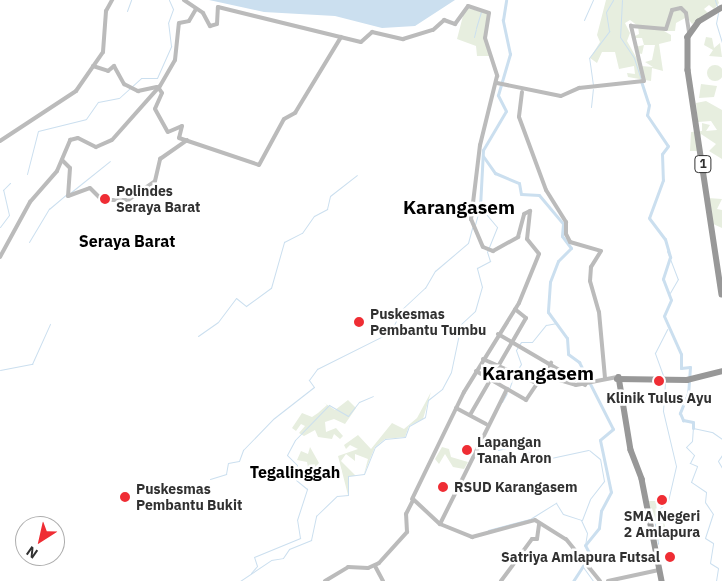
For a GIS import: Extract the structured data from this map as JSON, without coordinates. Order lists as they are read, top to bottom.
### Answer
{
  "streets": {
    "highway": ["1"]
  },
  "districts": [
    "Karangasem",
    "Seraya Barat",
    "Karangasem",
    "Tegalinggah"
  ],
  "places": [
    "Polindes Seraya Barat",
    "Puskesmas Pembantu Tumbu",
    "Klinik Tulus Ayu",
    "Lapangan Tanah Aron",
    "RSUD Karangasem",
    "Puskesmas Pembantu Bukit",
    "SMA Negeri 2 Amlapura",
    "Satriya Amlapura Futsal"
  ],
  "north": "bottom left"
}
